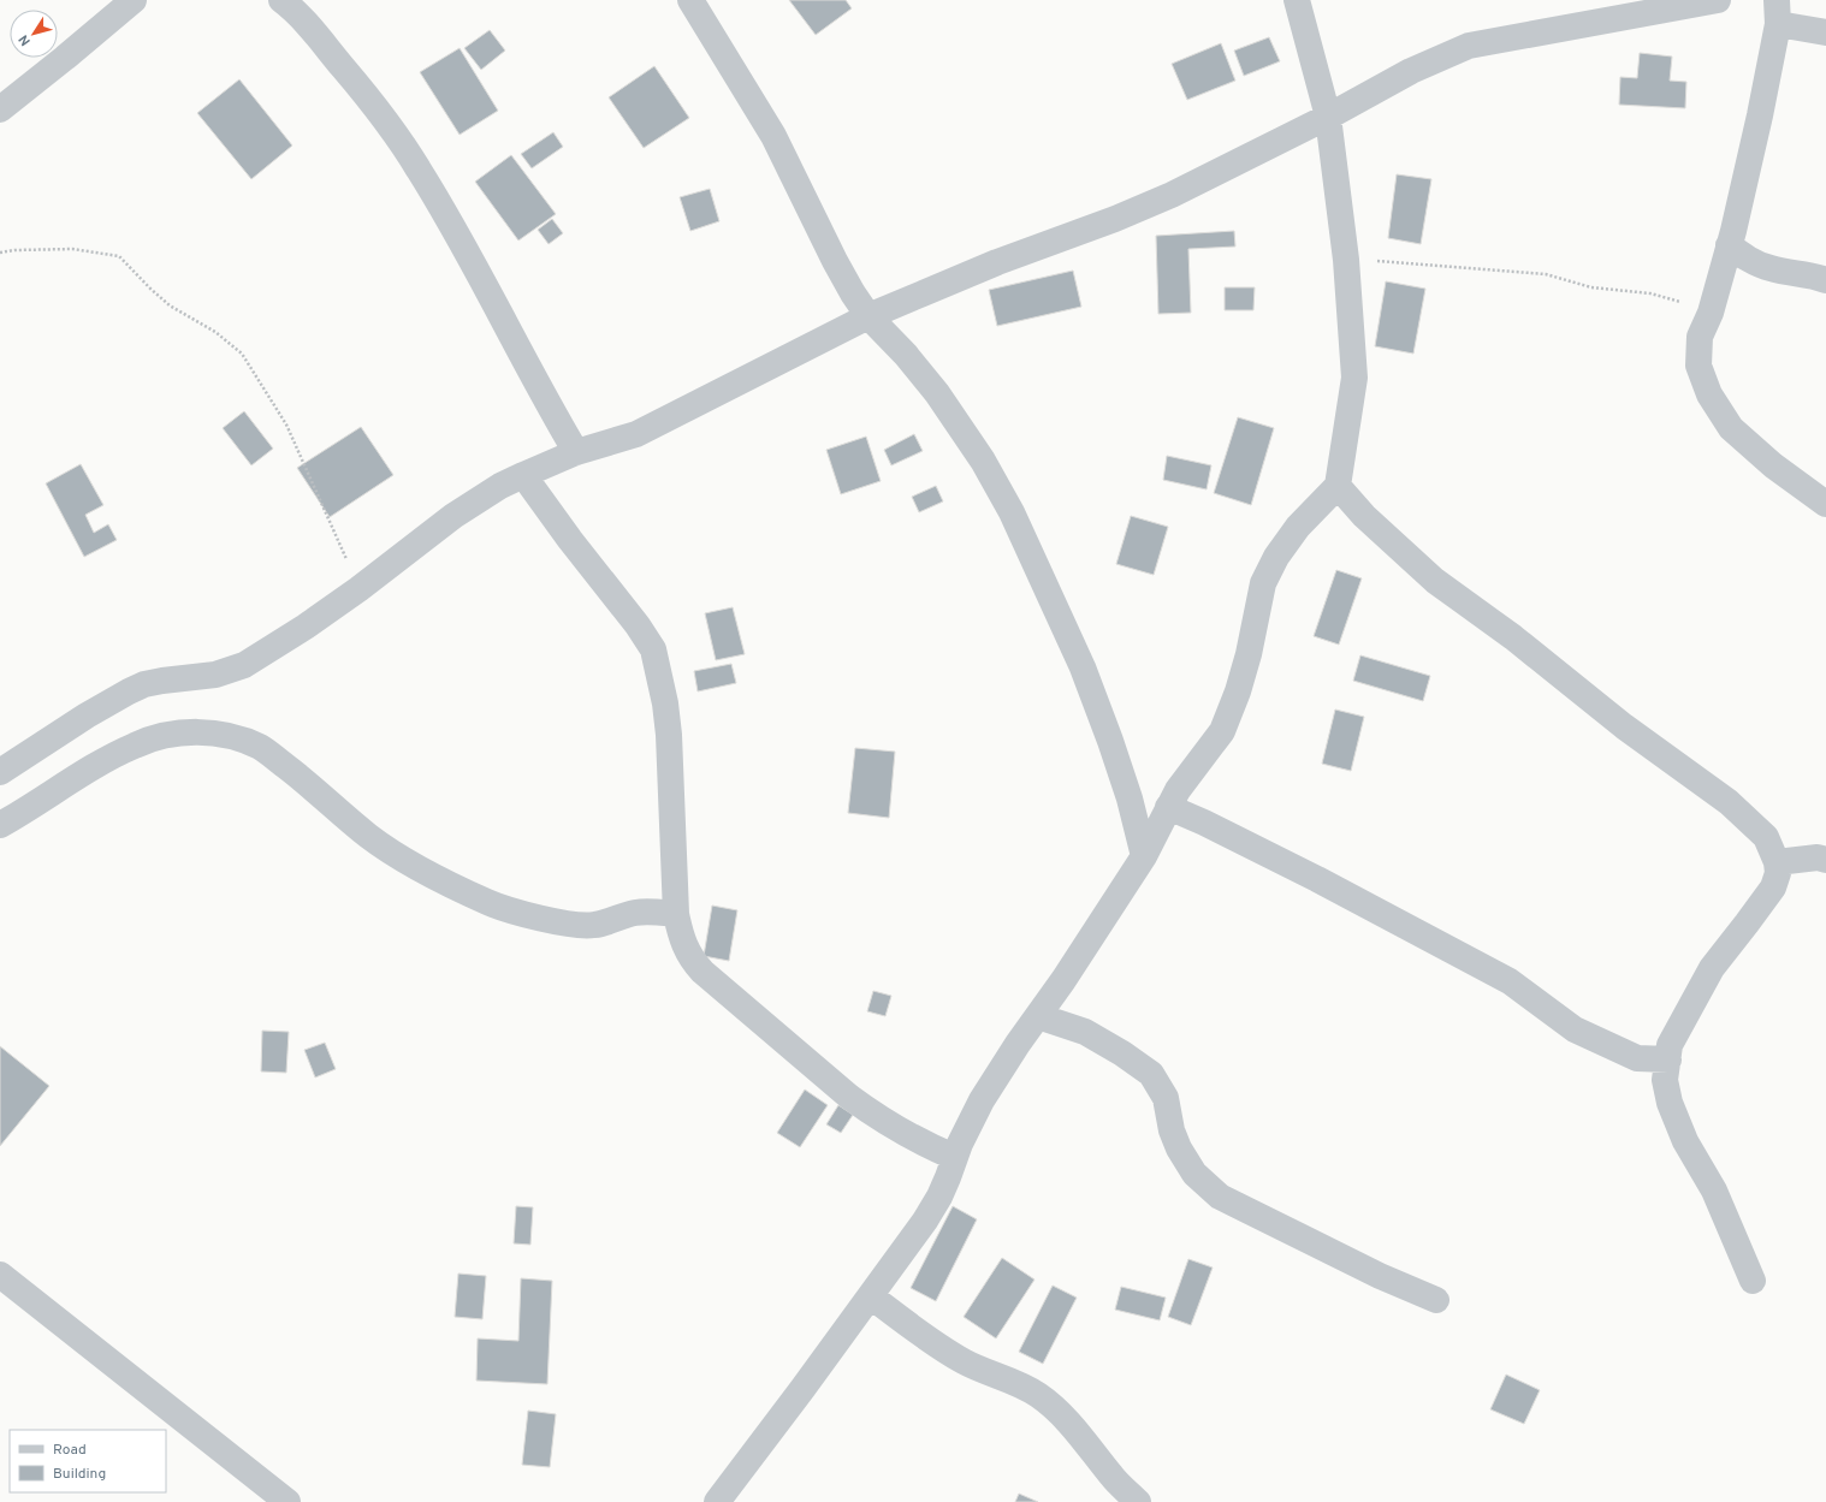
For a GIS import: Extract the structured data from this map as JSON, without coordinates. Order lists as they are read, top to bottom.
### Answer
{
  "legend": ["Road", "Building"],
  "north": "bottom left"
}
